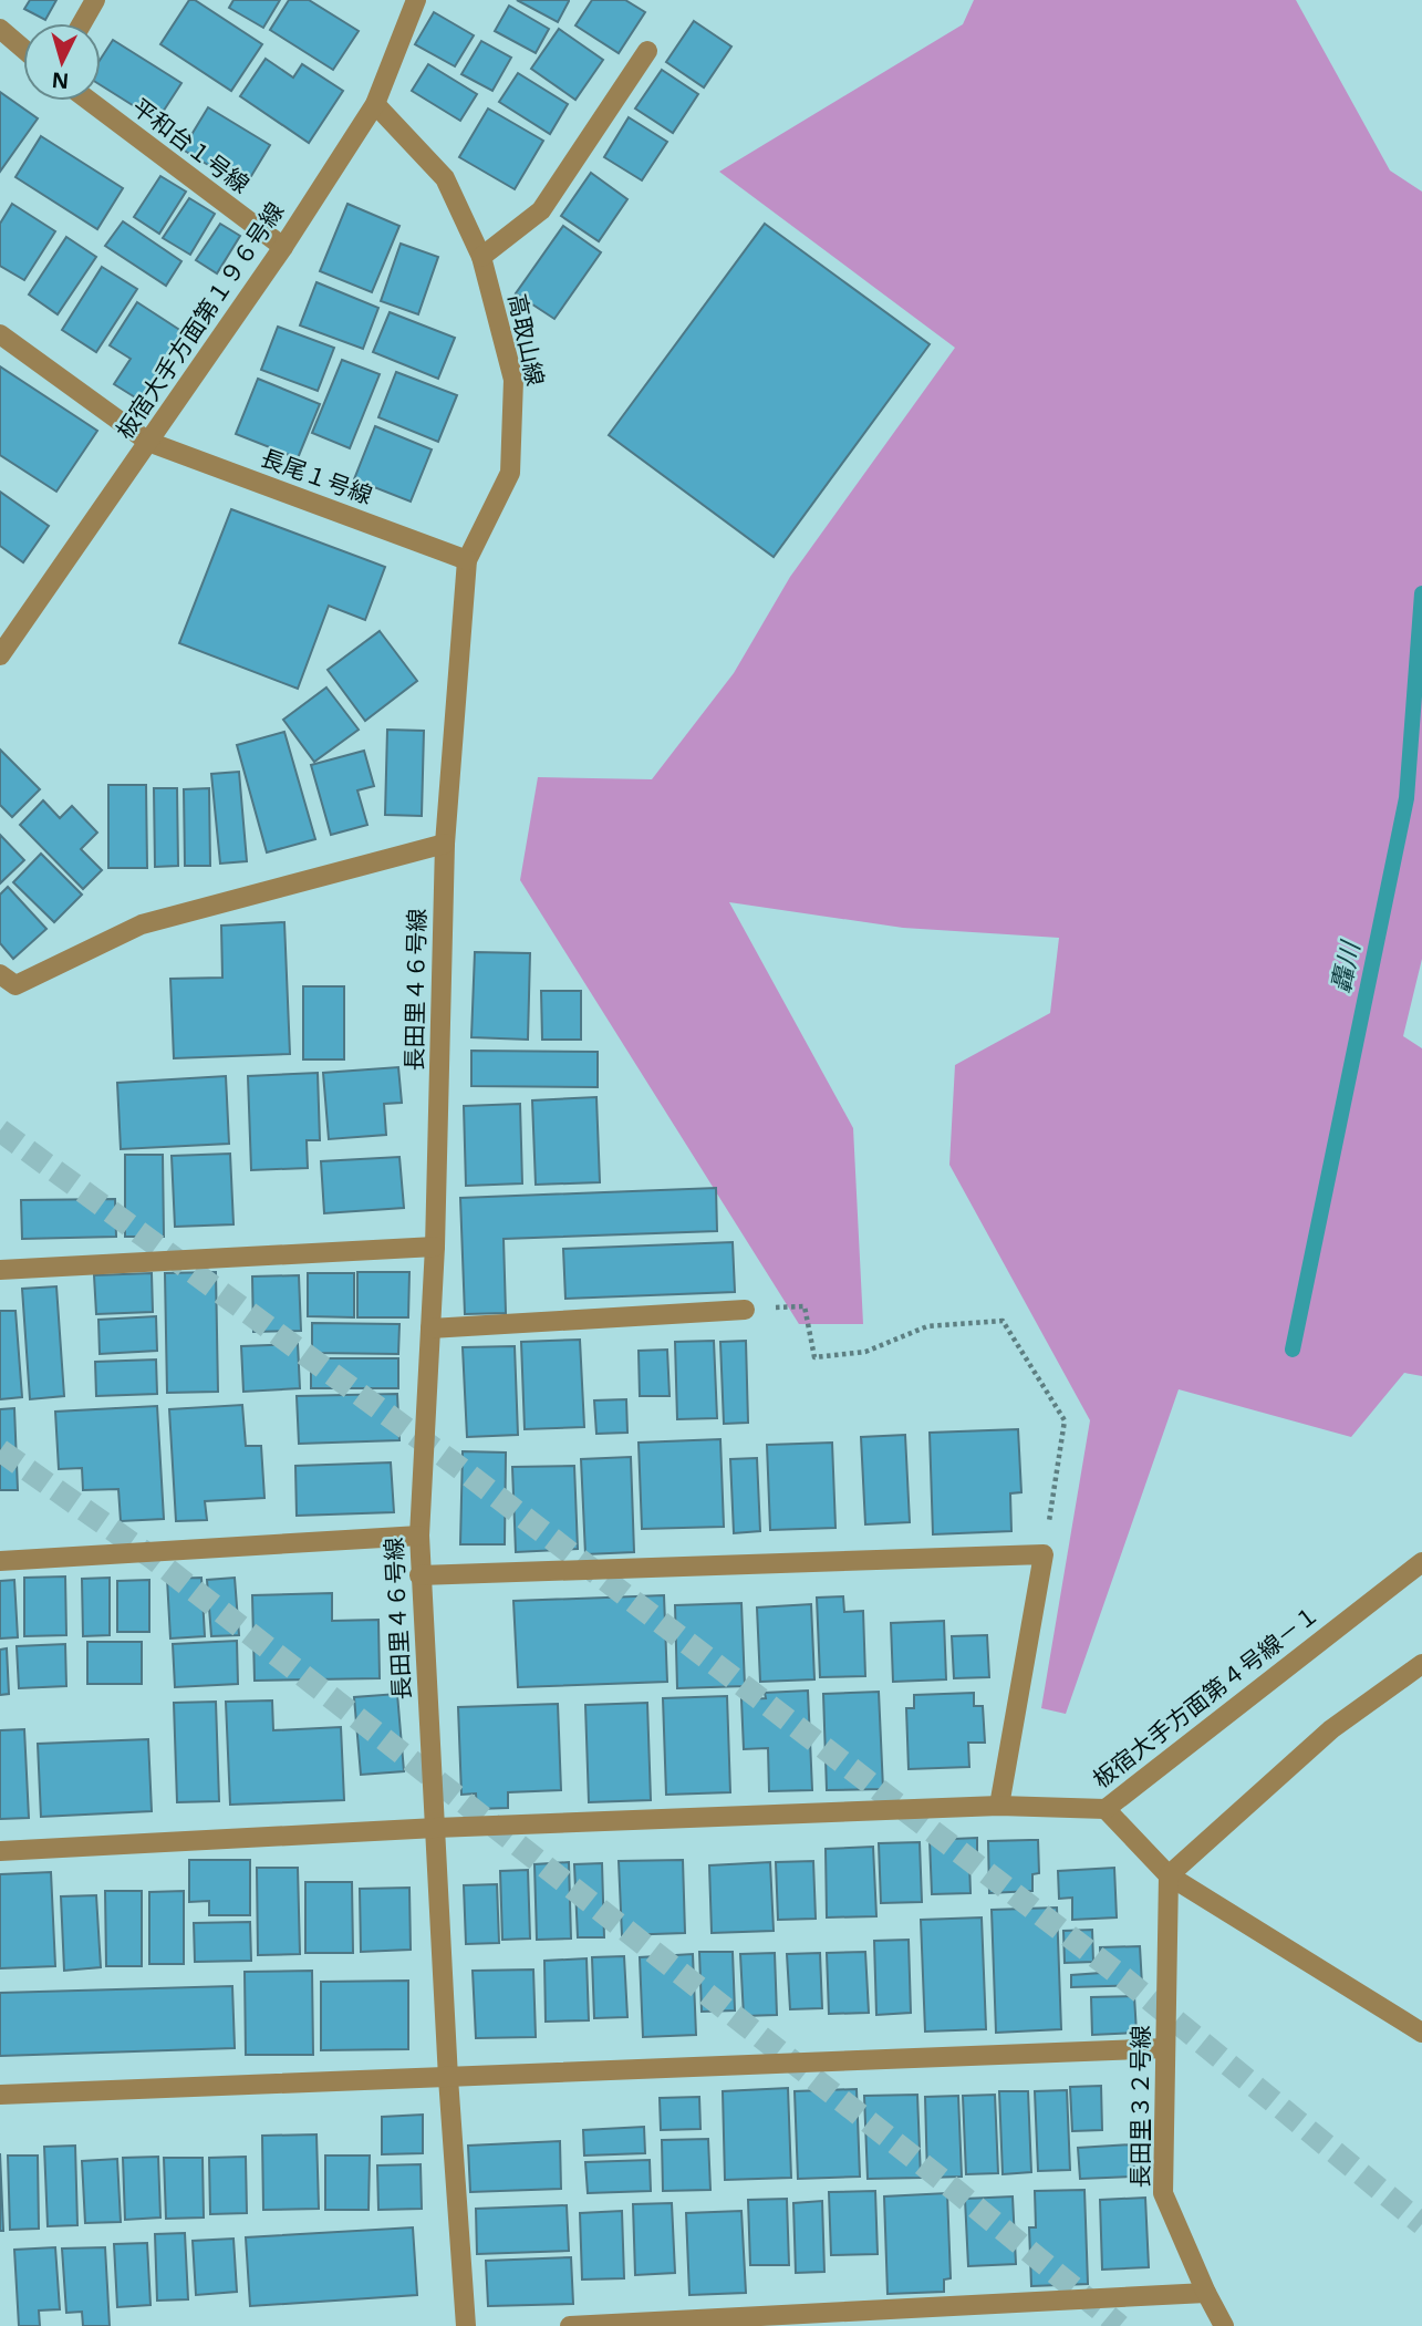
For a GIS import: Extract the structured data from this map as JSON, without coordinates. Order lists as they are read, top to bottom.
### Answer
{
  "streets": {
    "street": [
      "平和台１号線",
      "板宿大手方面第１９６号線",
      "高取山線",
      "長尾１号線",
      "長田里４６号線",
      "板宿大手方面第４号線－１",
      "長田里３２号線"
    ]
  },
  "crossings": [
    ["平和台１号線", "板宿大手方面第１９６号線"],
    ["板宿大手方面第１９６号線", "高取山線"],
    ["板宿大手方面第１９６号線", "長尾１号線"],
    ["高取山線", "長尾１号線"],
    ["高取山線", "長田里４６号線"]
  ],
  "water": ["轟川"],
  "north": "bottom"
}
